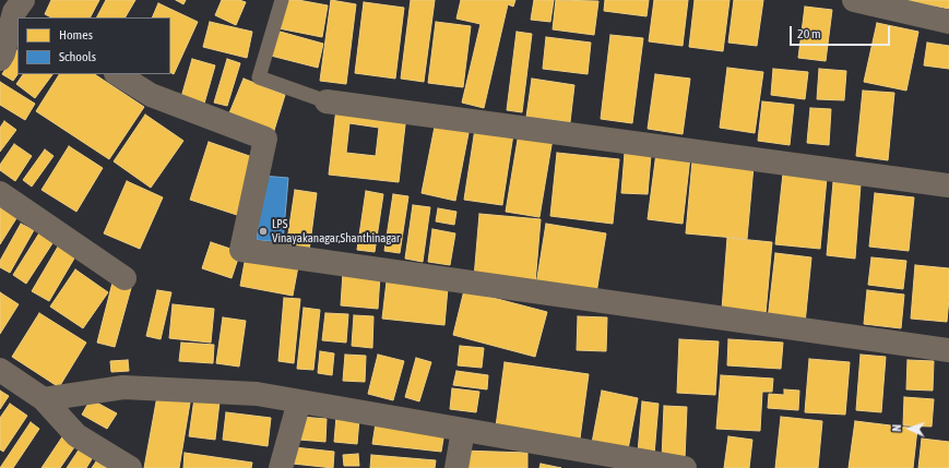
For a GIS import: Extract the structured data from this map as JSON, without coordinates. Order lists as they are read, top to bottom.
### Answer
{
  "places": ["LPS Vinayakanagar,Shanthinagar"],
  "legend": ["Homes", "Schools"],
  "scale_bar": "20 m",
  "north": "left"
}
